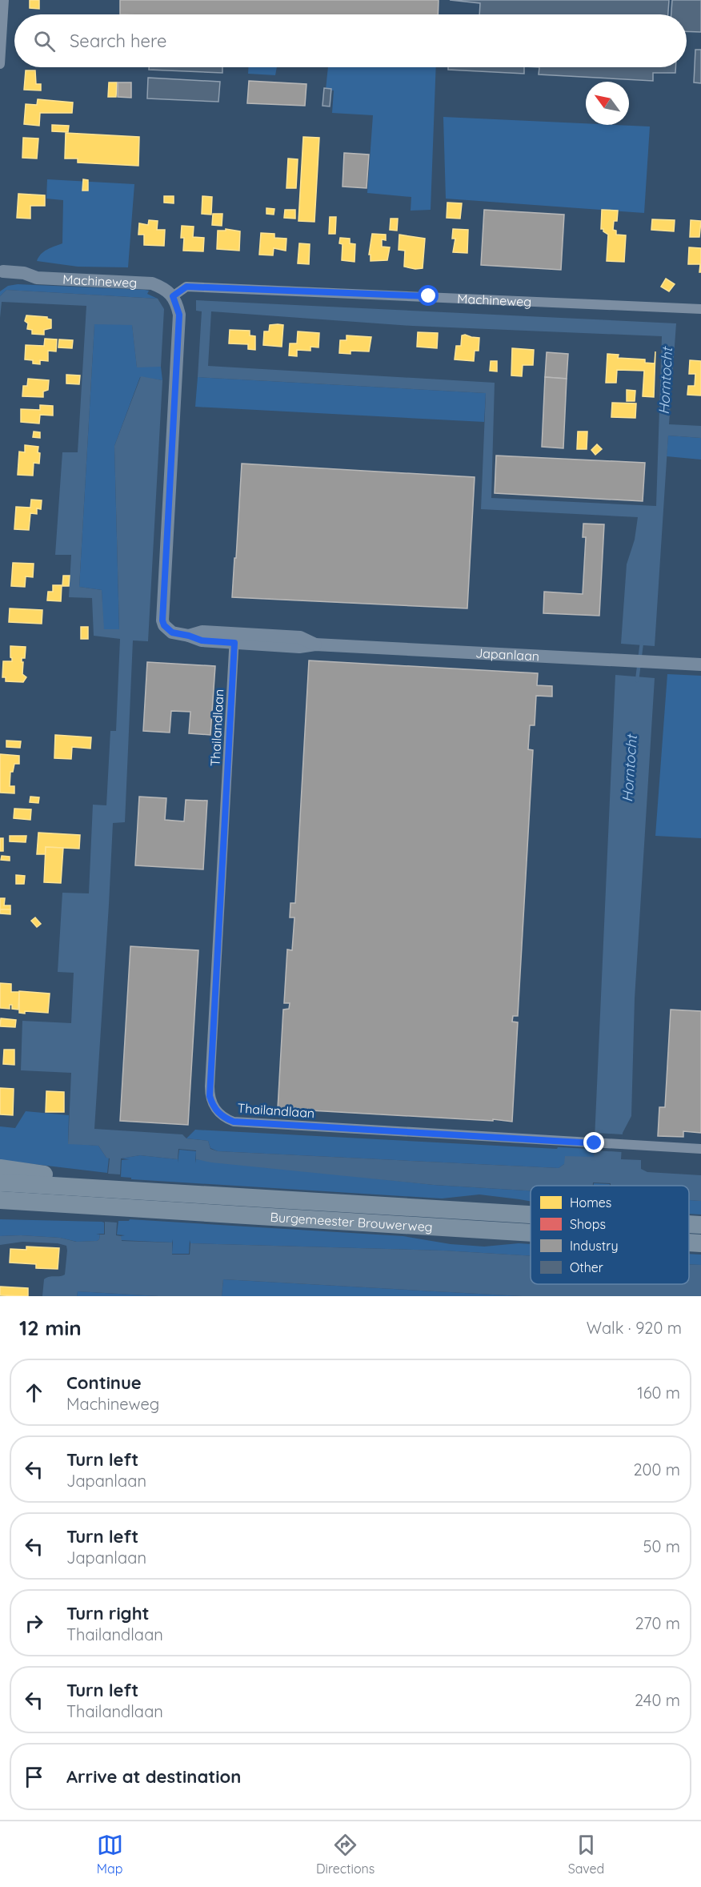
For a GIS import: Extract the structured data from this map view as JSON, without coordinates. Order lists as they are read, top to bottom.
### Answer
{
  "streets": {
    "highway": ["Burgemeester Brouwerweg"],
    "street": ["Machineweg", "Japanlaan", "Thailandlaan"]
  },
  "crossings": [
    ["Machineweg", "Japanlaan"],
    ["Japanlaan", "Thailandlaan"]
  ],
  "water": ["Horntocht"],
  "legend": [
    "Homes",
    "Shops",
    "Industry",
    "Other"
  ],
  "north": "top left",
  "page": {
    "search": "Search here",
    "heading": ["12 min", "Walk · 920 m"],
    "list": [
      ["Continue", "Machineweg", "160 m"],
      ["Turn left", "Japanlaan", "200 m"],
      ["Turn left", "Japanlaan", "50 m"],
      ["Turn right", "Thailandlaan", "270 m"],
      ["Turn left", "Thailandlaan", "240 m"],
      "Arrive at destination"
    ],
    "nav": ["Map", "Directions", "Saved"]
  }
}
